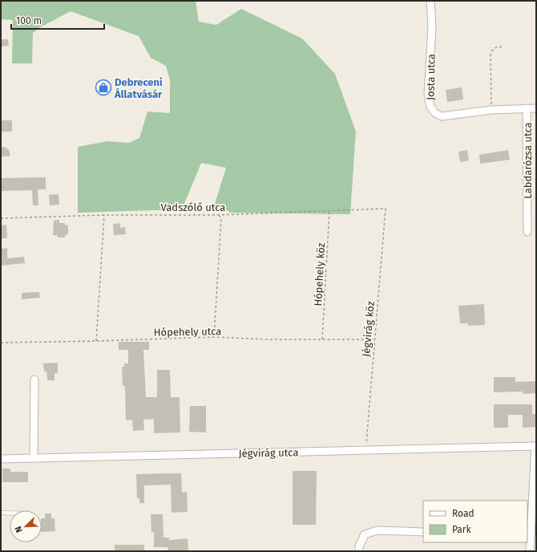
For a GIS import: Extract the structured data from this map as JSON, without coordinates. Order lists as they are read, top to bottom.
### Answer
{
  "streets": {
    "street": ["Josta utca", "Labdarózsa utca", "Jégvirág utca"],
    "path": [
      "Vadszőlő utca",
      "Hópehely köz",
      "Jégvirág köz",
      "Hópehely utca"
    ]
  },
  "crossings": [
    ["Josta utca", "Labdarózsa utca"],
    ["Vadszőlő utca", "Hópehely köz"],
    ["Vadszőlő utca", "Jégvirág köz"],
    ["Hópehely köz", "Hópehely utca"],
    ["Jégvirág köz", "Hópehely utca"],
    ["Jégvirág köz", "Jégvirág utca"]
  ],
  "places": {
    "shop": ["Debreceni Állatvásár"]
  },
  "legend": ["Road", "Park"],
  "scale_bar": "100 m",
  "north": "bottom left"
}
